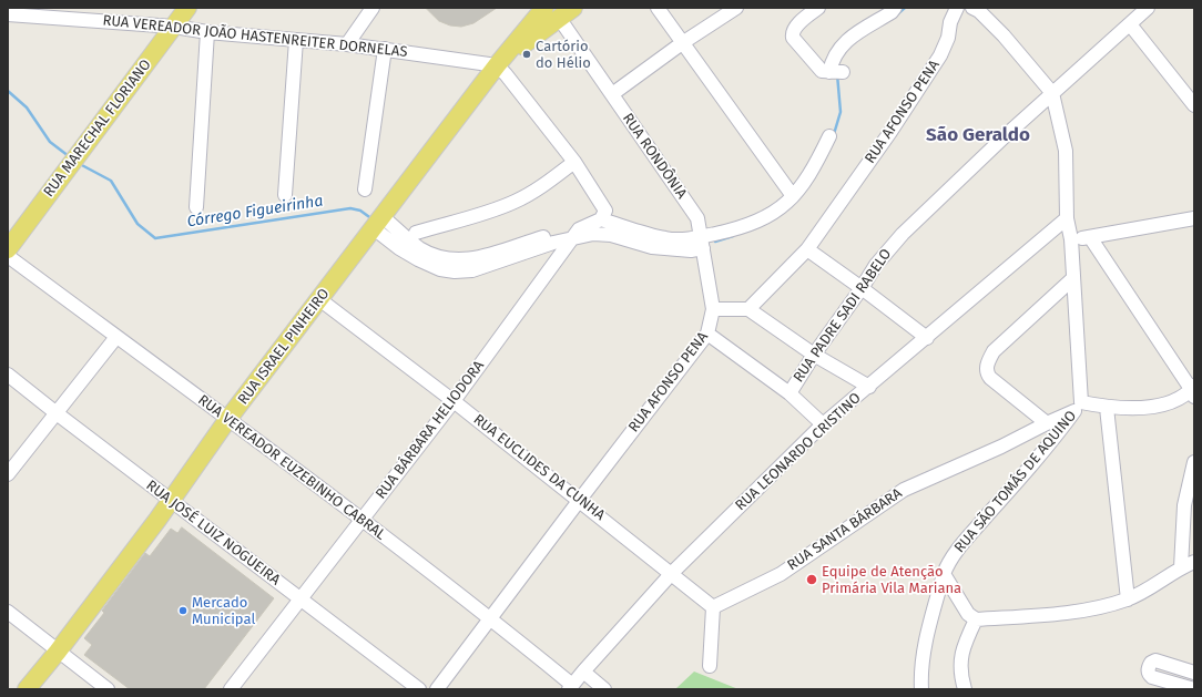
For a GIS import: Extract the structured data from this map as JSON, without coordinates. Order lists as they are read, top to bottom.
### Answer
{
  "streets": {
    "main road": ["RUA MARECHAL FLORIANO", "RUA ISRAEL PINHEIRO"],
    "street": [
      "RUA VEREADOR JOÃO HASTENREITER DORNELAS",
      "RUA AFONSO PENA",
      "RUA RONDÔNIA",
      "RUA PADRE SADI RABELO",
      "RUA BÁRBARA HELIODORA",
      "RUA LEONARDO CRISTINO",
      "RUA VEREADOR EUZEBINHO CABRAL",
      "RUA EUCLIDES DA CUNHA",
      "RUA SÃO TOMÁS DE AQUINO",
      "RUA SANTA BÁRBARA",
      "RUA JOSÉ LUIZ NOGUEIRA"
    ]
  },
  "crossings": [
    ["RUA VEREADOR JOÃO HASTENREITER DORNELAS", "RUA MARECHAL FLORIANO"],
    ["RUA VEREADOR JOÃO HASTENREITER DORNELAS", "RUA ISRAEL PINHEIRO"],
    ["RUA AFONSO PENA", "RUA RONDÔNIA"],
    ["RUA AFONSO PENA", "RUA VEREADOR EUZEBINHO CABRAL"],
    ["RUA AFONSO PENA", "RUA EUCLIDES DA CUNHA"],
    ["RUA RONDÔNIA", "RUA ISRAEL PINHEIRO"],
    ["RUA ISRAEL PINHEIRO", "RUA VEREADOR EUZEBINHO CABRAL"],
    ["RUA ISRAEL PINHEIRO", "RUA EUCLIDES DA CUNHA"],
    ["RUA ISRAEL PINHEIRO", "RUA JOSÉ LUIZ NOGUEIRA"],
    ["RUA BÁRBARA HELIODORA", "RUA VEREADOR EUZEBINHO CABRAL"],
    ["RUA BÁRBARA HELIODORA", "RUA EUCLIDES DA CUNHA"],
    ["RUA BÁRBARA HELIODORA", "RUA JOSÉ LUIZ NOGUEIRA"],
    ["RUA LEONARDO CRISTINO", "RUA VEREADOR EUZEBINHO CABRAL"],
    ["RUA LEONARDO CRISTINO", "RUA EUCLIDES DA CUNHA"],
    ["RUA SÃO TOMÁS DE AQUINO", "RUA SANTA BÁRBARA"]
  ],
  "districts": ["São Geraldo"],
  "water": ["Córrego Figueirinha"],
  "places": ["Cartório do Hélio", "Equipe de Atenção Primária Vila Mariana", "Mercado Municipal"]
}
